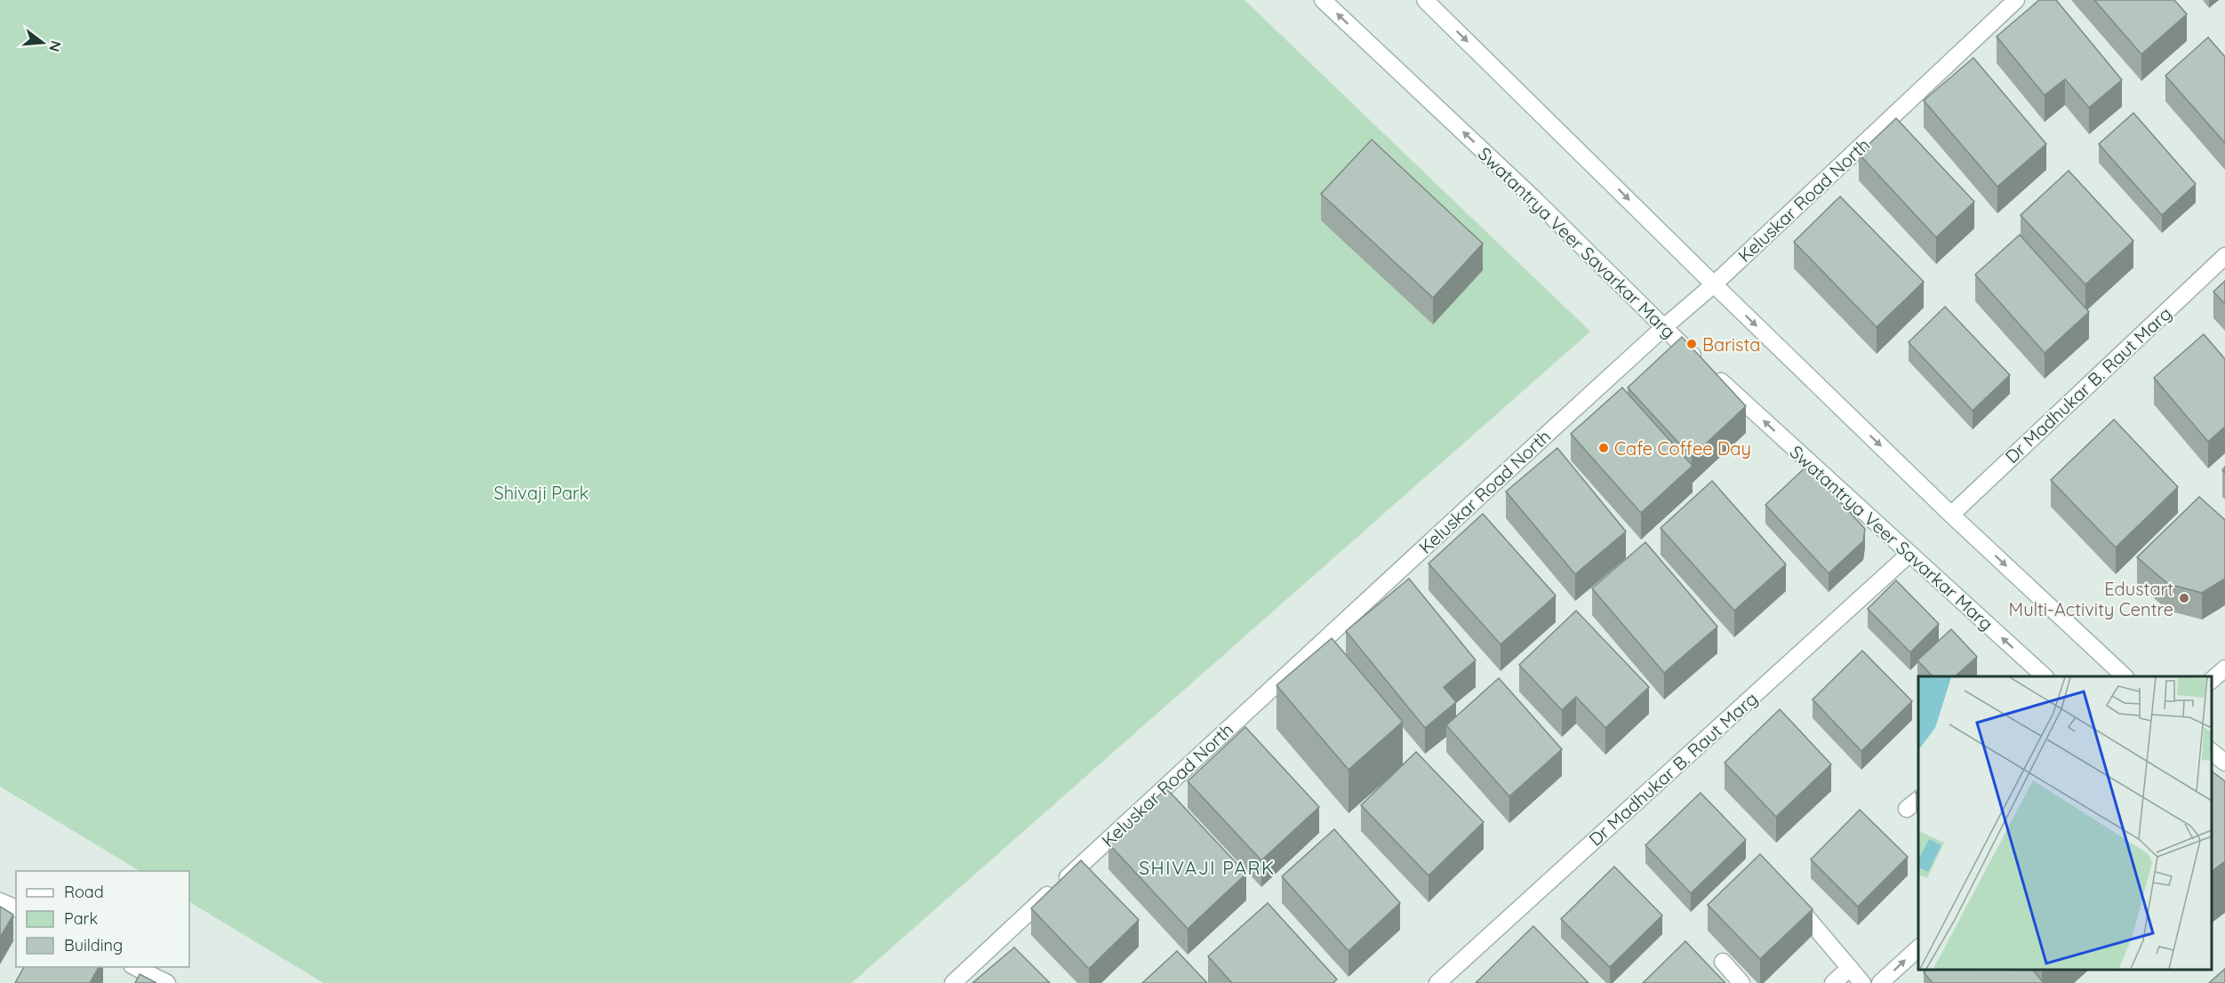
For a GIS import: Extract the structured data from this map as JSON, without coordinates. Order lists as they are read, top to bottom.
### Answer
{
  "streets": {
    "street": ["Keluskar Road North", "Swatantrya Veer Savarkar Marg", "Dr Madhukar B. Raut Marg"]
  },
  "crossings": [
    ["Keluskar Road North", "Swatantrya Veer Savarkar Marg"],
    ["Swatantrya Veer Savarkar Marg", "Dr Madhukar B. Raut Marg"]
  ],
  "districts": ["SHIVAJI PARK"],
  "parks": ["Shivaji Park"],
  "places": ["Barista", "Cafe Coffee Day", "Edustart Multi-Activity Centre"],
  "legend": ["Road", "Park", "Building"],
  "north": "right"
}
